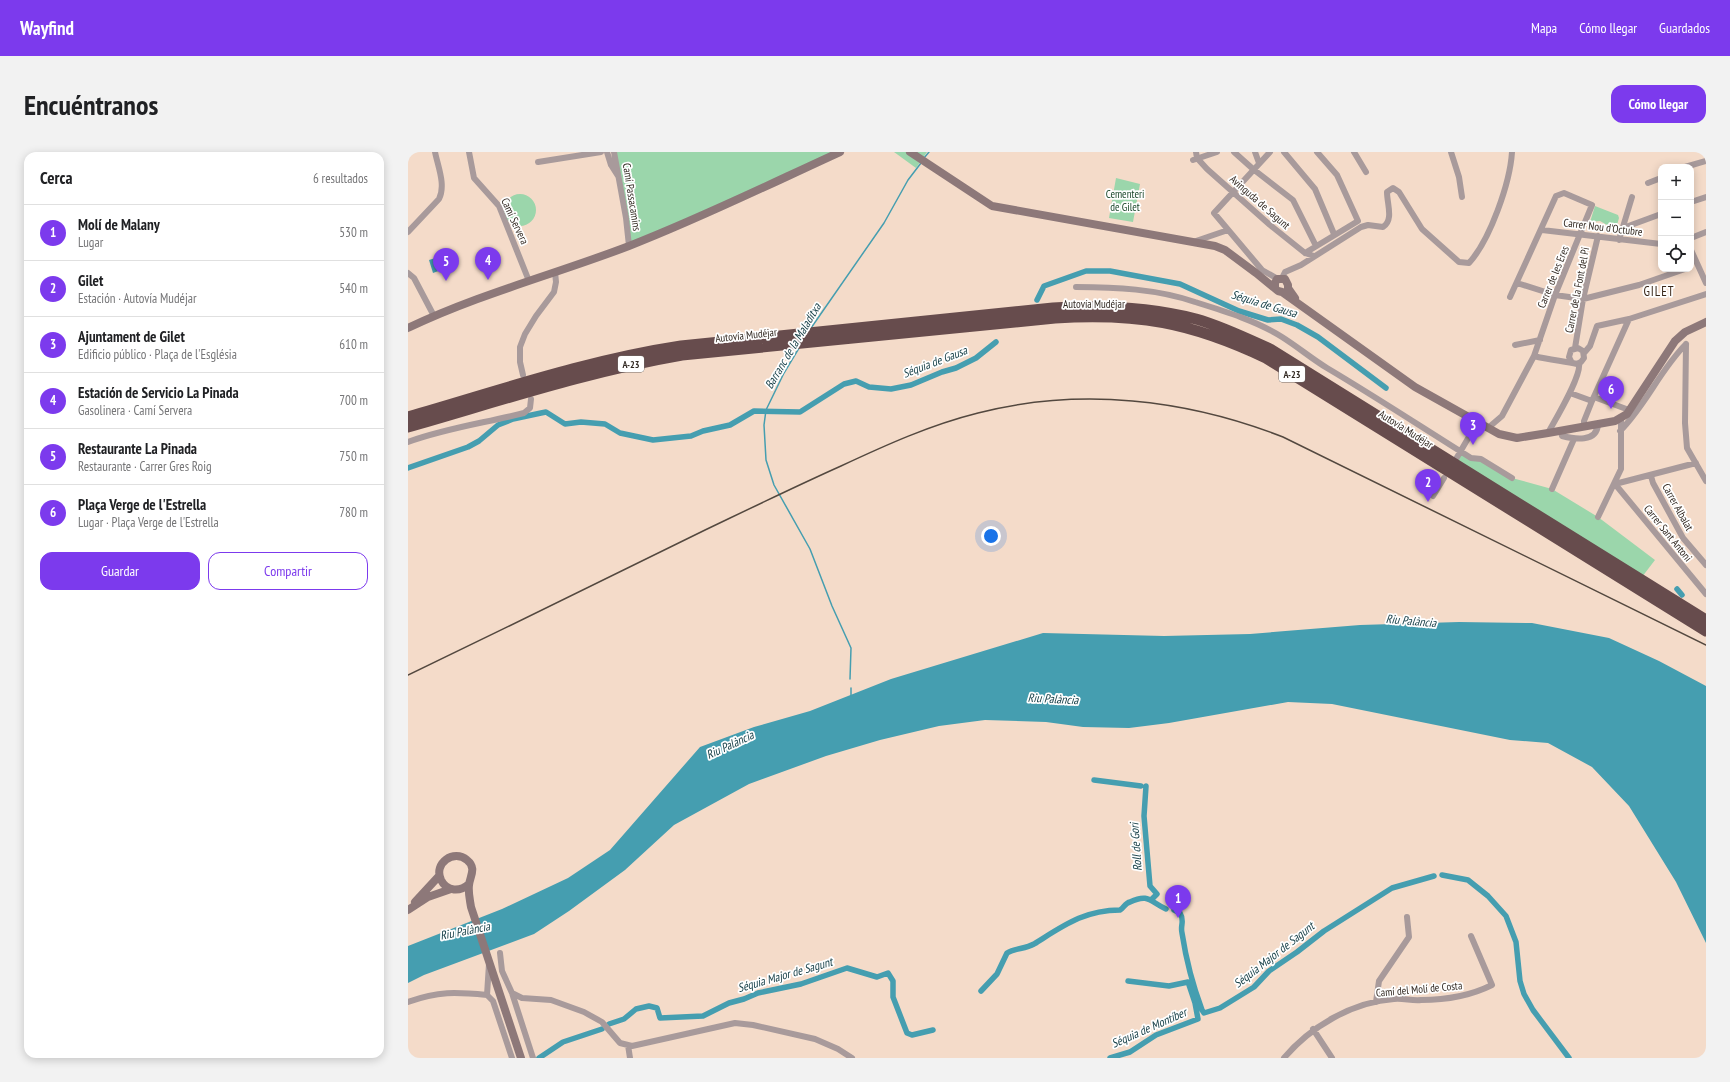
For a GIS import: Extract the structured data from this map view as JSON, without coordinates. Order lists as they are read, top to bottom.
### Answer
{
  "streets": {
    "highway": ["Autovía Mudéjar", "A-23"],
    "street": [
      "Camí Passacamins",
      "Avinguda de Sagunt",
      "Camí Servera",
      "Carrer Nou d'Octubre",
      "Carrer de les Eres",
      "Carrer de la Font del Pi",
      "Carrer Albalat",
      "Carrer Sant Antoni",
      "Camí del Molí de Costa"
    ]
  },
  "crossings": [
    ["Carrer Nou d'Octubre", "Carrer de les Eres"],
    ["Carrer Nou d'Octubre", "Carrer de la Font del Pi"]
  ],
  "districts": ["GILET"],
  "water": [
    "Séquia de Gausa",
    "Barranc de la Maladitxa",
    "Riu Palància",
    "Roll de Gori",
    "Séquia Major de Sagunt",
    "Séquia de Montíber"
  ],
  "parks": ["Cementeri de Gilet"],
  "page": {
    "header": "Wayfind",
    "nav": ["Mapa", "Cómo llegar", "Guardados"],
    "buttons": [
      "Cómo llegar",
      ["Guardar", "Compartir"]
    ],
    "title": "Encuéntranos",
    "heading": ["Cerca", "6 resultados"],
    "map_buttons": ["+", "−"],
    "list": [
      {
        "mark": "1",
        "name": "Molí de Malany",
        "note": "Lugar",
        "value": "530 m"
      },
      {
        "mark": "2",
        "name": "Gilet",
        "note": "Estación · Autovía Mudéjar",
        "value": "540 m"
      },
      {
        "mark": "3",
        "name": "Ajuntament de Gilet",
        "note": "Edificio público · Plaça de l'Església",
        "value": "610 m"
      },
      {
        "mark": "4",
        "name": "Estación de Servicio La Pinada",
        "note": "Gasolinera · Camí Servera",
        "value": "700 m"
      },
      {
        "mark": "5",
        "name": "Restaurante La Pinada",
        "note": "Restaurante · Carrer Gres Roig",
        "value": "750 m"
      },
      {
        "mark": "6",
        "name": "Plaça Verge de l'Estrella",
        "note": "Lugar · Plaça Verge de l'Estrella",
        "value": "780 m"
      }
    ],
    "pins": [
      "4",
      "5",
      "6",
      "3",
      "2",
      "1"
    ]
  }
}
